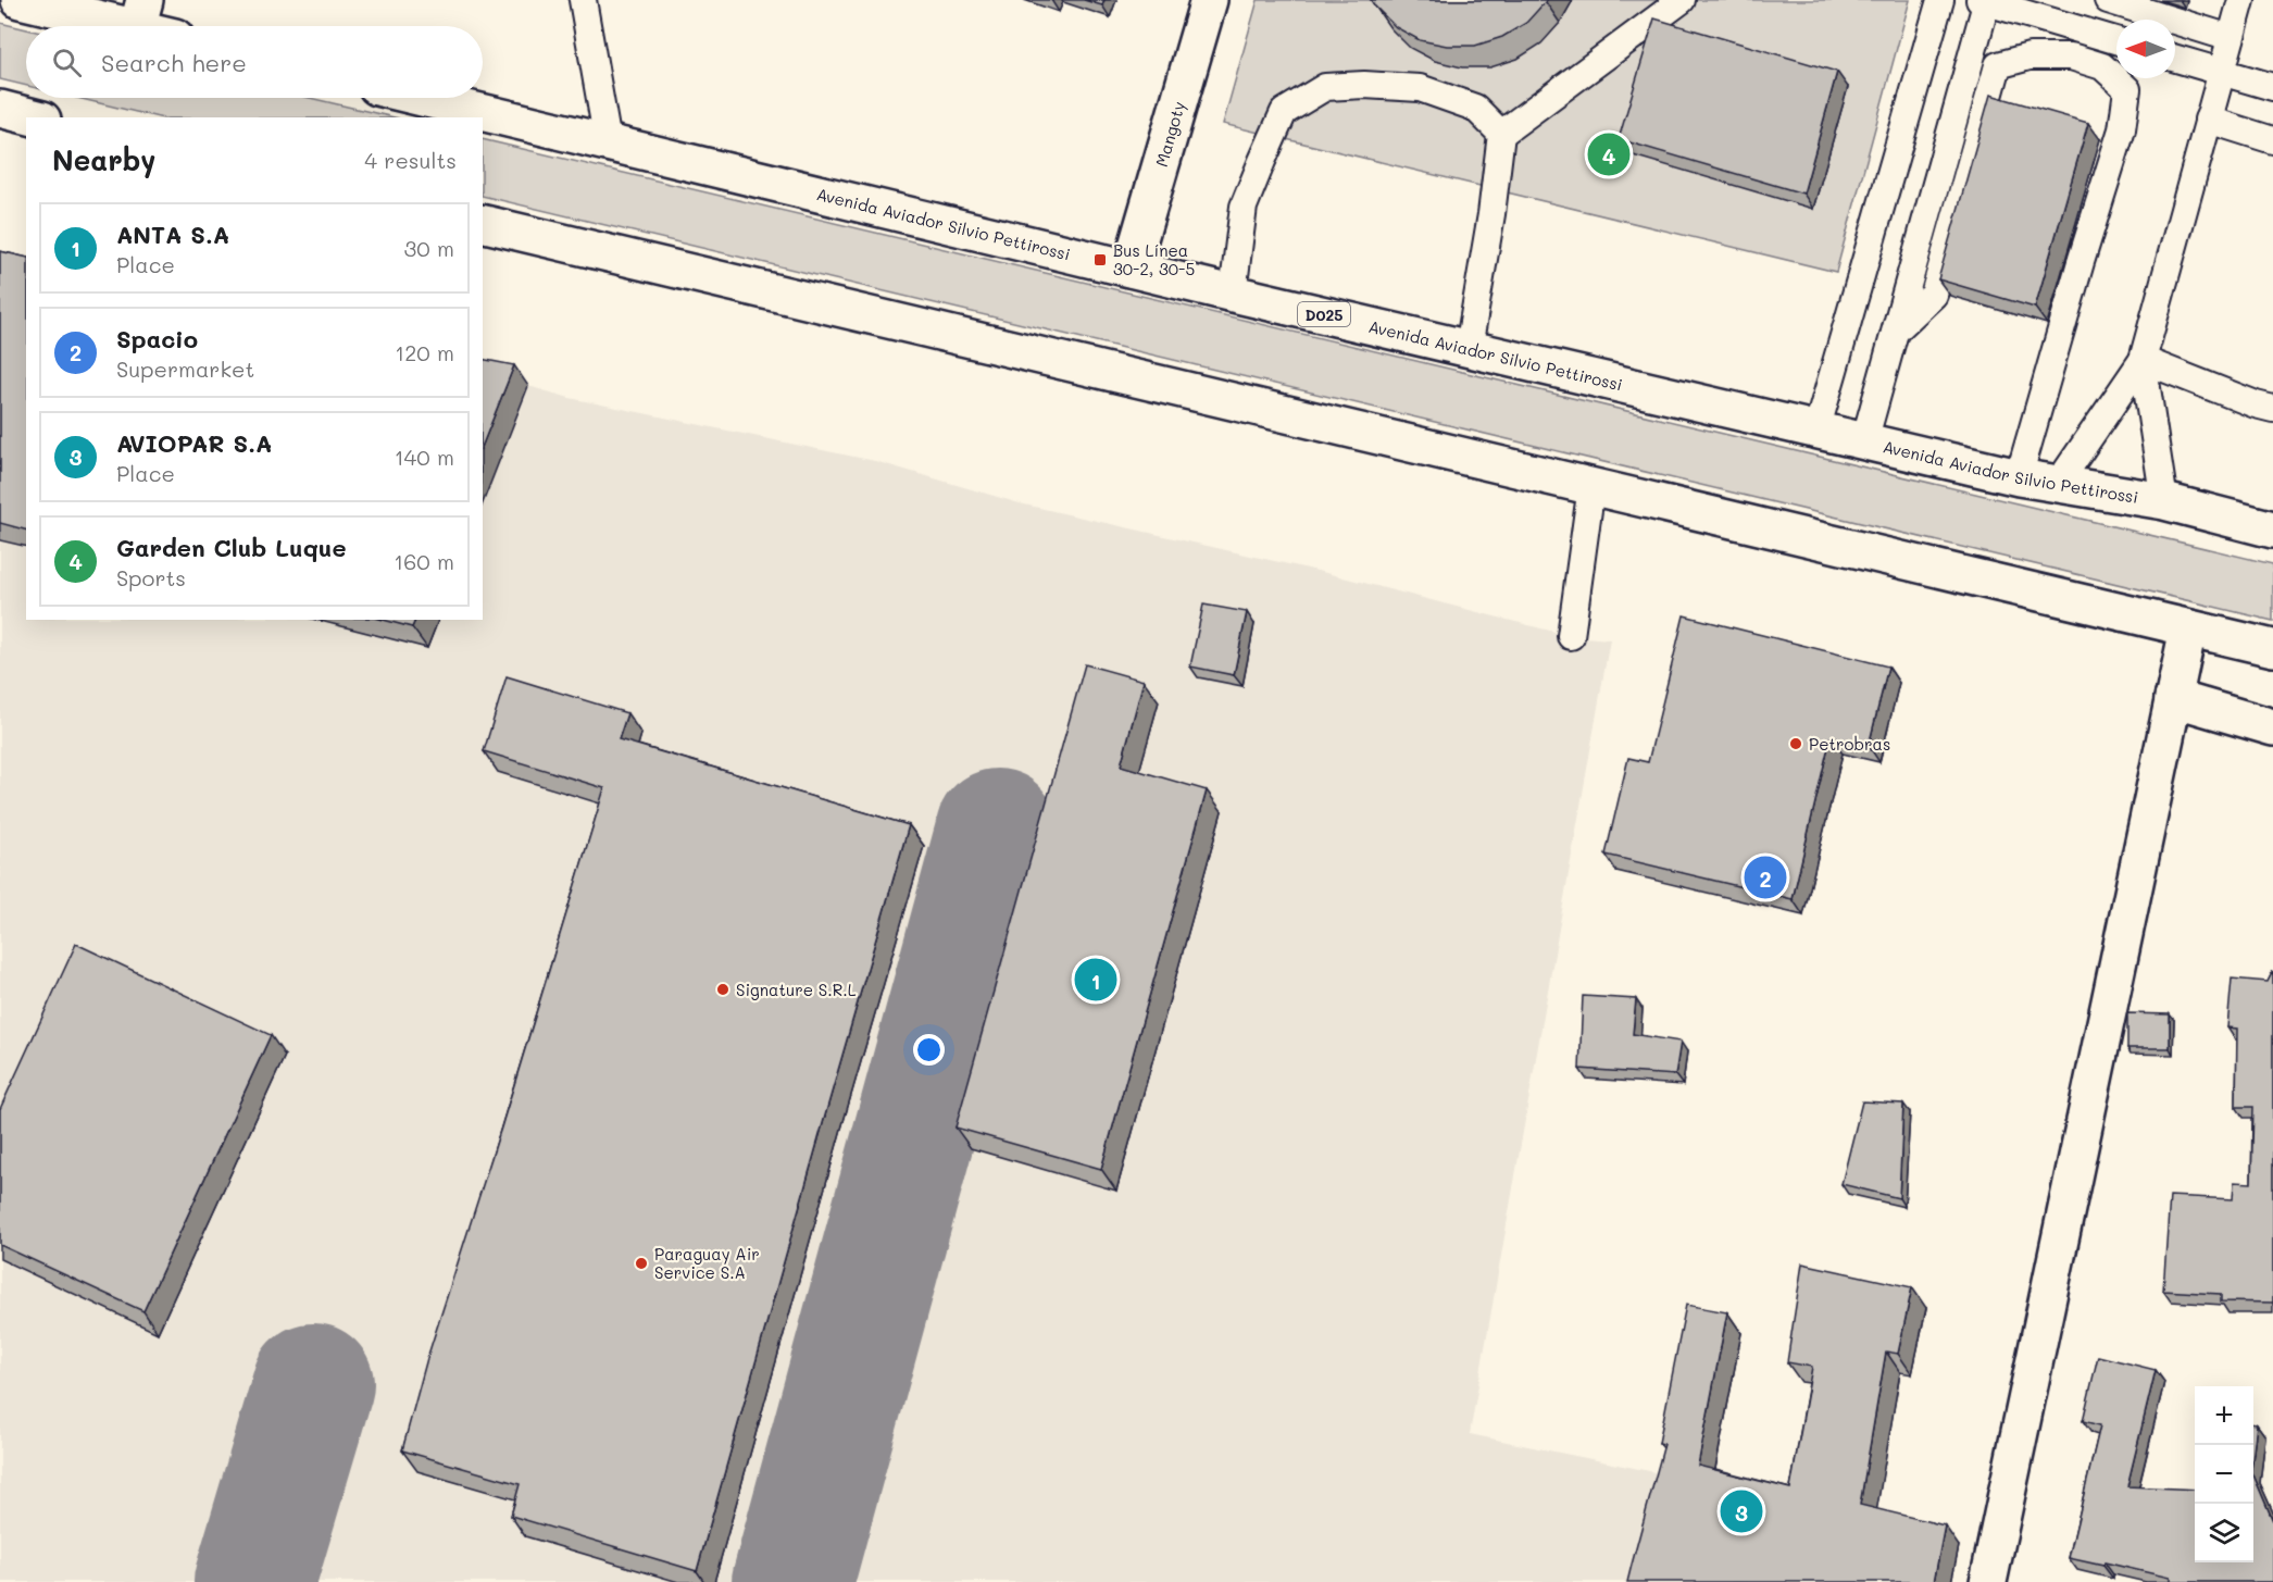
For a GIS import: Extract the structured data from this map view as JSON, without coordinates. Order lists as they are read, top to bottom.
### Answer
{
  "streets": {
    "main road": ["Mangoty", "Avenida Aviador Silvio Pettirossi", "D025"]
  },
  "crossings": [
    ["Mangoty", "Avenida Aviador Silvio Pettirossi"]
  ],
  "places": {
    "transit": ["Bus Línea 30-2, 30-5"],
    "other": ["Petrobras", "Signature S.R.L", "Paraguay Air Service S.A"]
  },
  "north": "left",
  "page": {
    "search": "Search here",
    "heading": ["Nearby", "4 results"],
    "pins": [
      "4",
      "2",
      "1",
      "3"
    ],
    "list": [
      {
        "mark": "1",
        "name": "ANTA S.A",
        "note": "Place",
        "value": "30 m"
      },
      {
        "mark": "2",
        "name": "Spacio",
        "note": "Supermarket",
        "value": "120 m"
      },
      {
        "mark": "3",
        "name": "AVIOPAR S.A",
        "note": "Place",
        "value": "140 m"
      },
      {
        "mark": "4",
        "name": "Garden Club Luque",
        "note": "Sports",
        "value": "160 m"
      }
    ],
    "map_buttons": ["+", "−"]
  }
}
